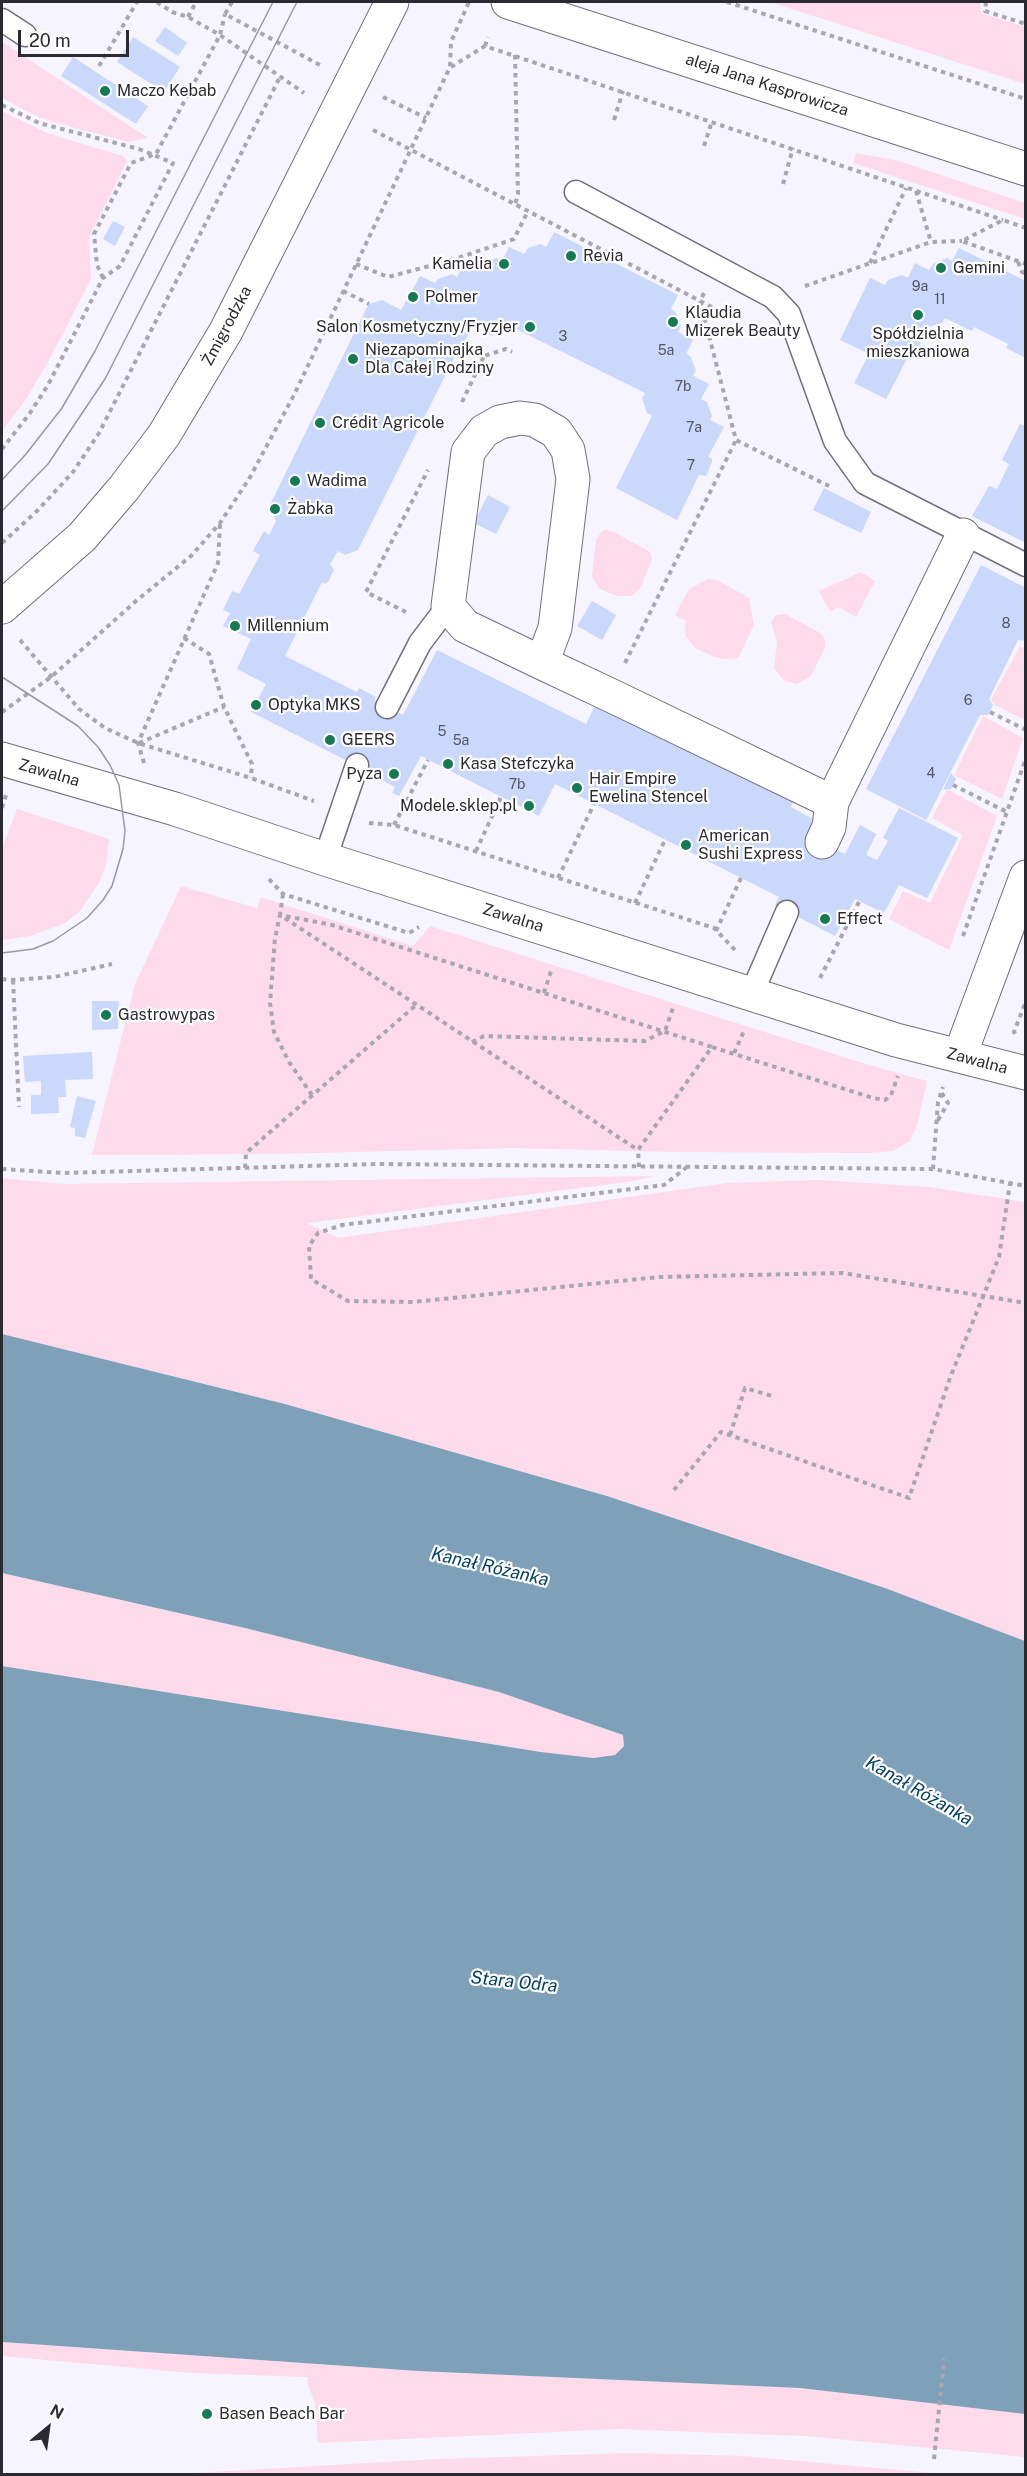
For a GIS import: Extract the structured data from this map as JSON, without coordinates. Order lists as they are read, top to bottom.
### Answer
{
  "streets": {
    "street": ["aleja Jana Kasprowicza", "Żmigrodzka", "Zawalna"]
  },
  "water": ["Kanał Różanka", "Stara Odra"],
  "places": [
    "Maczo Kebab",
    "Revia",
    "Kamelia",
    "Gemini",
    "Polmer",
    "Spółdzielnia mieszkaniowa",
    "Klaudia Mizerek Beauty",
    "Salon Kosmetyczny/Fryzjer",
    "Niezapominajka Dla Całej Rodziny",
    "Crédit Agricole",
    "Wadima",
    "Żabka",
    "Millennium",
    "Optyka MKS",
    "GEERS",
    "Kasa Stefczyka",
    "Pyza",
    "Hair Empire Ewelina Stencel",
    "Modele.sklep.pl",
    "American Sushi Express",
    "Effect",
    "Gastrowypas",
    "Basen Beach Bar"
  ],
  "house_numbers": [
    "9a",
    "11",
    "3",
    "5a",
    "7b",
    "7a",
    "7",
    "8",
    "6",
    "5",
    "5a",
    "4",
    "7b"
  ],
  "scale_bar": "20 m",
  "north": "top right"
}
